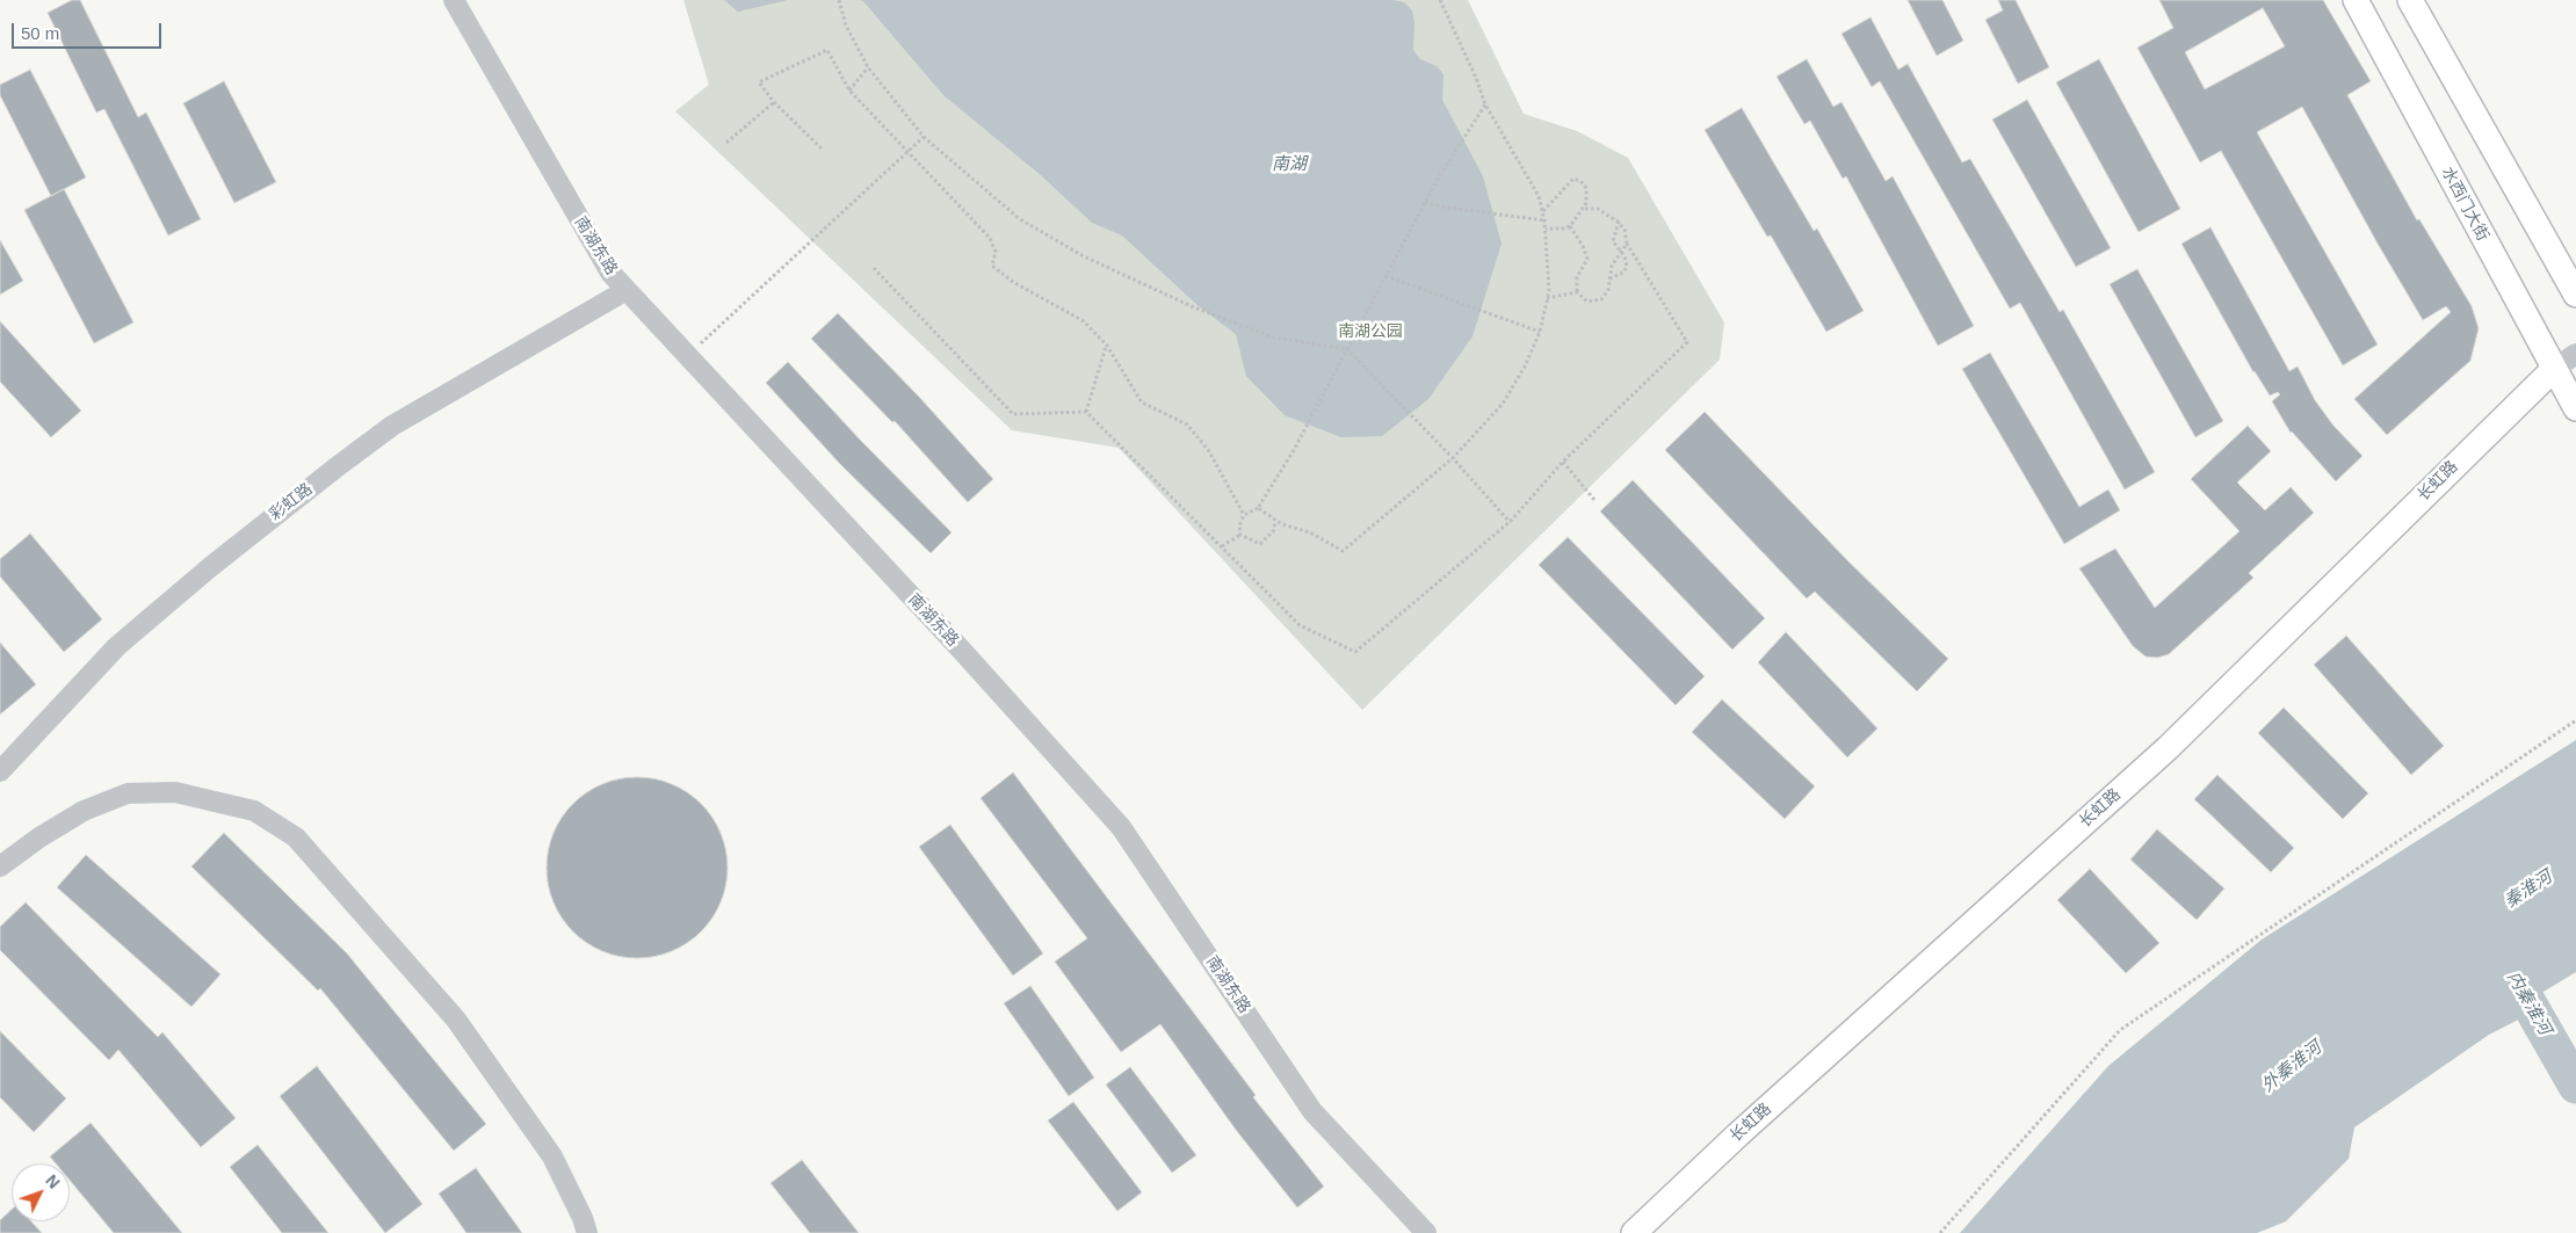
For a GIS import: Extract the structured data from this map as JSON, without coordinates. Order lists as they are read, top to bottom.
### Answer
{
  "streets": {
    "main road": ["水西门大街", "长虹路"],
    "street": ["南湖东路", "彩虹路"]
  },
  "crossings": [
    ["水西门大街", "长虹路"],
    ["南湖东路", "彩虹路"]
  ],
  "water": [
    "南湖",
    "秦淮河",
    "内秦淮河",
    "外秦淮河"
  ],
  "parks": ["南湖公园"],
  "scale_bar": "50 m",
  "north": "top right"
}
